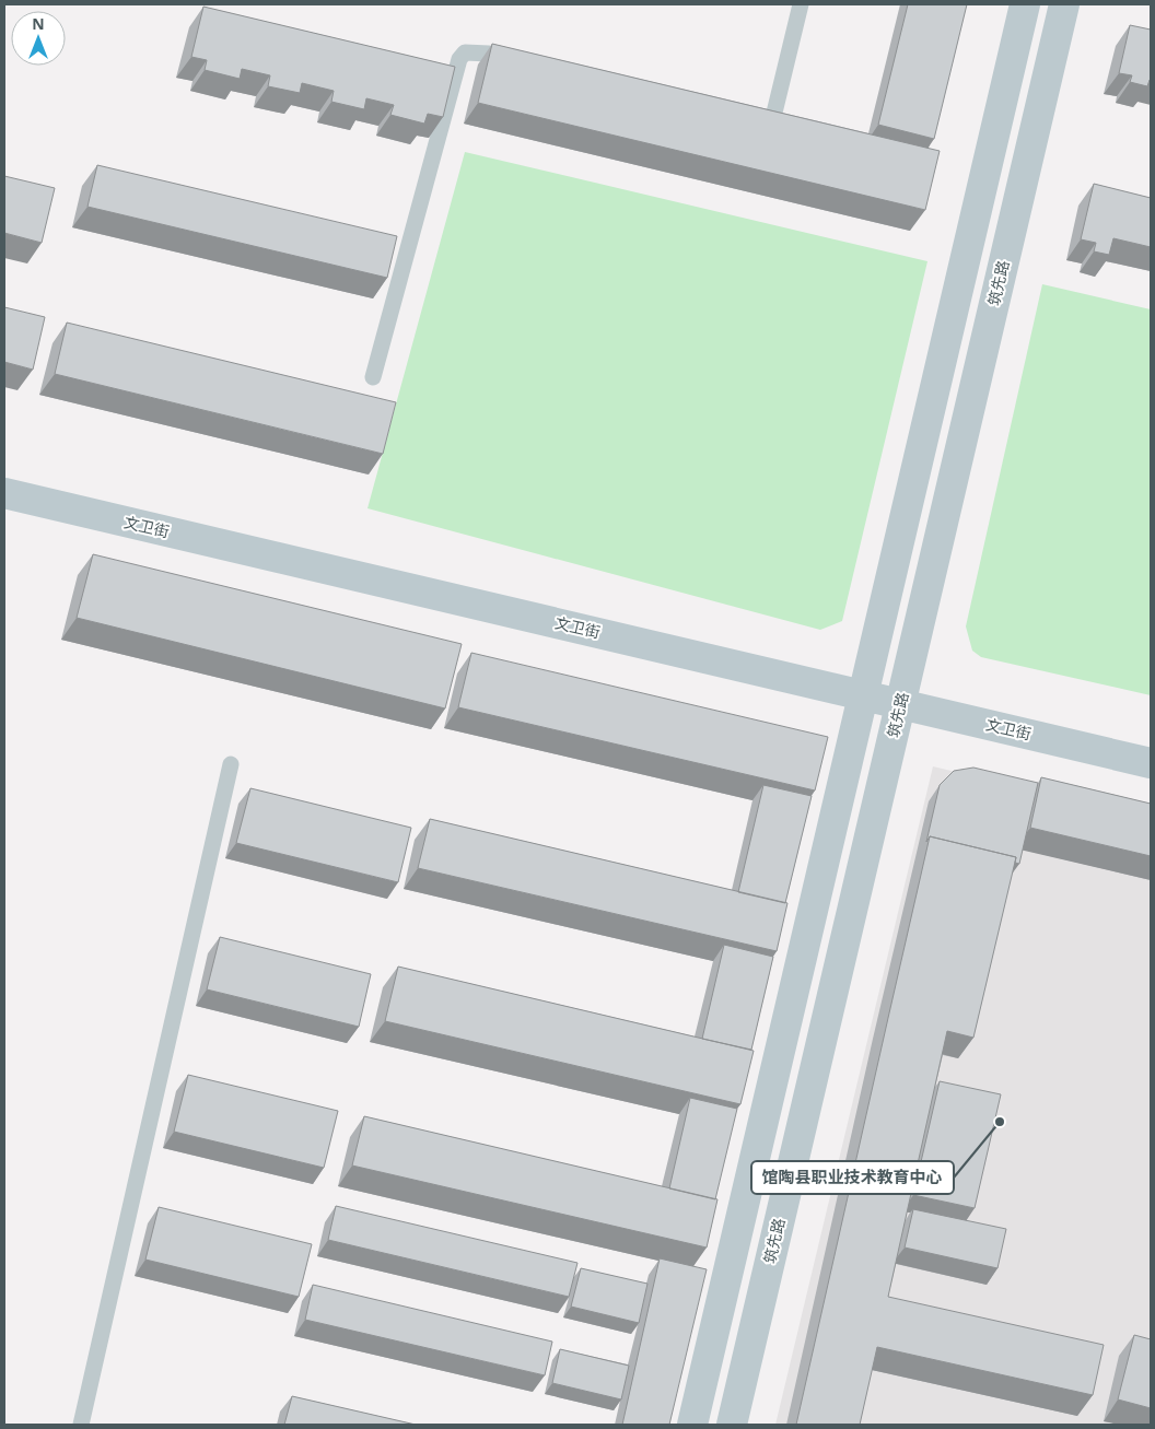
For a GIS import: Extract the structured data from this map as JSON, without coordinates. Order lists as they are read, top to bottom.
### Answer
{
  "streets": {
    "street": ["筑先路", "文卫街"]
  },
  "crossings": [
    ["筑先路", "文卫街"]
  ],
  "places": ["馆陶县职业技术教育中心"],
  "north": "top"
}
